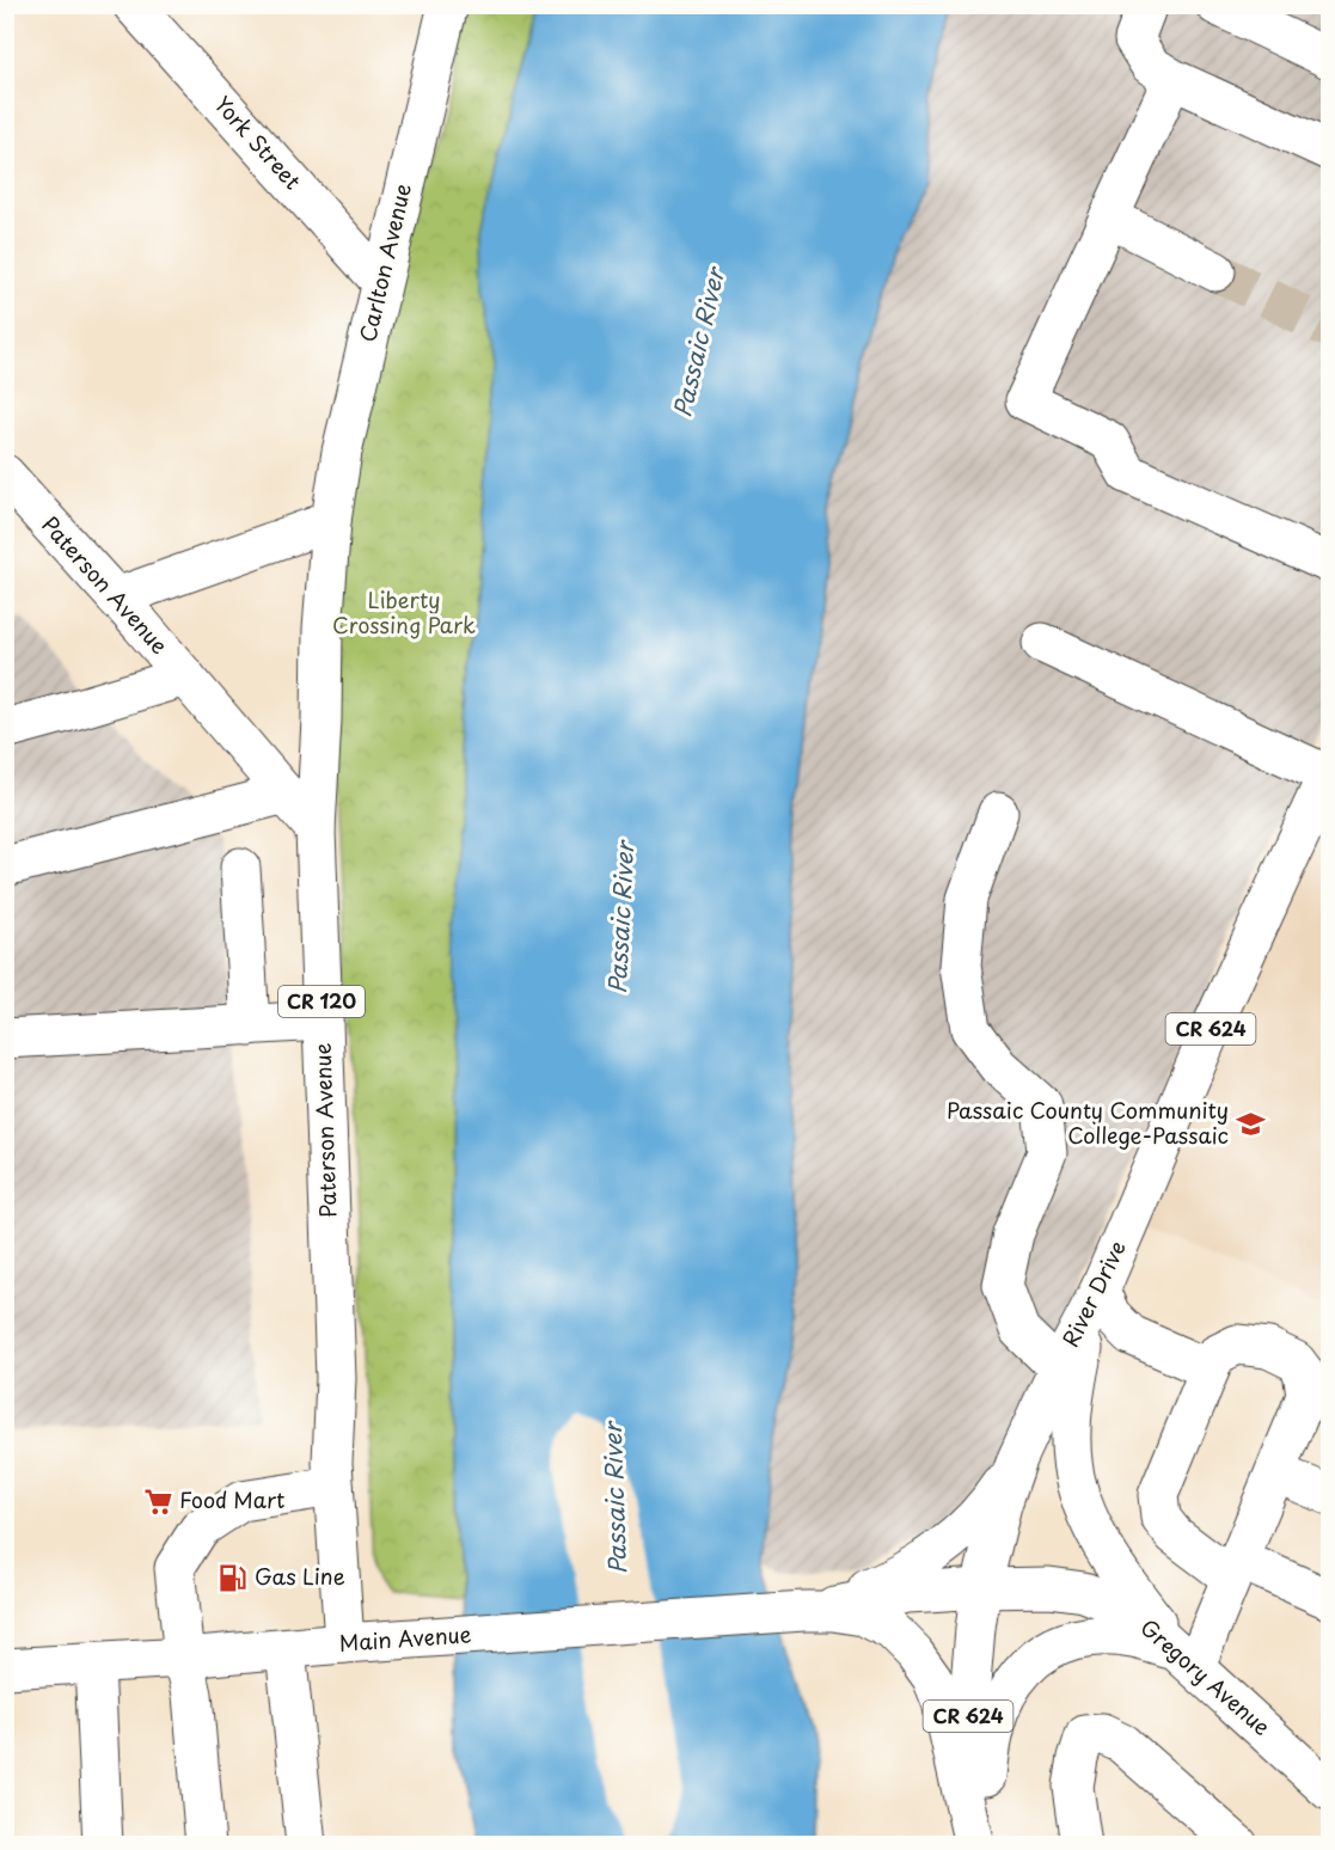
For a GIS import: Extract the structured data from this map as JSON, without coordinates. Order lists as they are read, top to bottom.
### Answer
{
  "streets": {
    "main road": [
      "York Street",
      "Carlton Avenue",
      "Paterson Avenue",
      "CR 120",
      "CR 624",
      "River Drive",
      "Main Avenue",
      "Gregory Avenue"
    ]
  },
  "crossings": [
    ["York Street", "Carlton Avenue"],
    ["Carlton Avenue", "Paterson Avenue"],
    ["Paterson Avenue", "Main Avenue"],
    ["River Drive", "Gregory Avenue"],
    ["Main Avenue", "Gregory Avenue"]
  ],
  "water": ["Passaic River"],
  "parks": ["Liberty Crossing Park"],
  "places": {
    "school or university": ["Passaic County Community College-Passaic"],
    "supermarket": ["Food Mart"],
    "fuel station": ["Gas Line"]
  }
}
